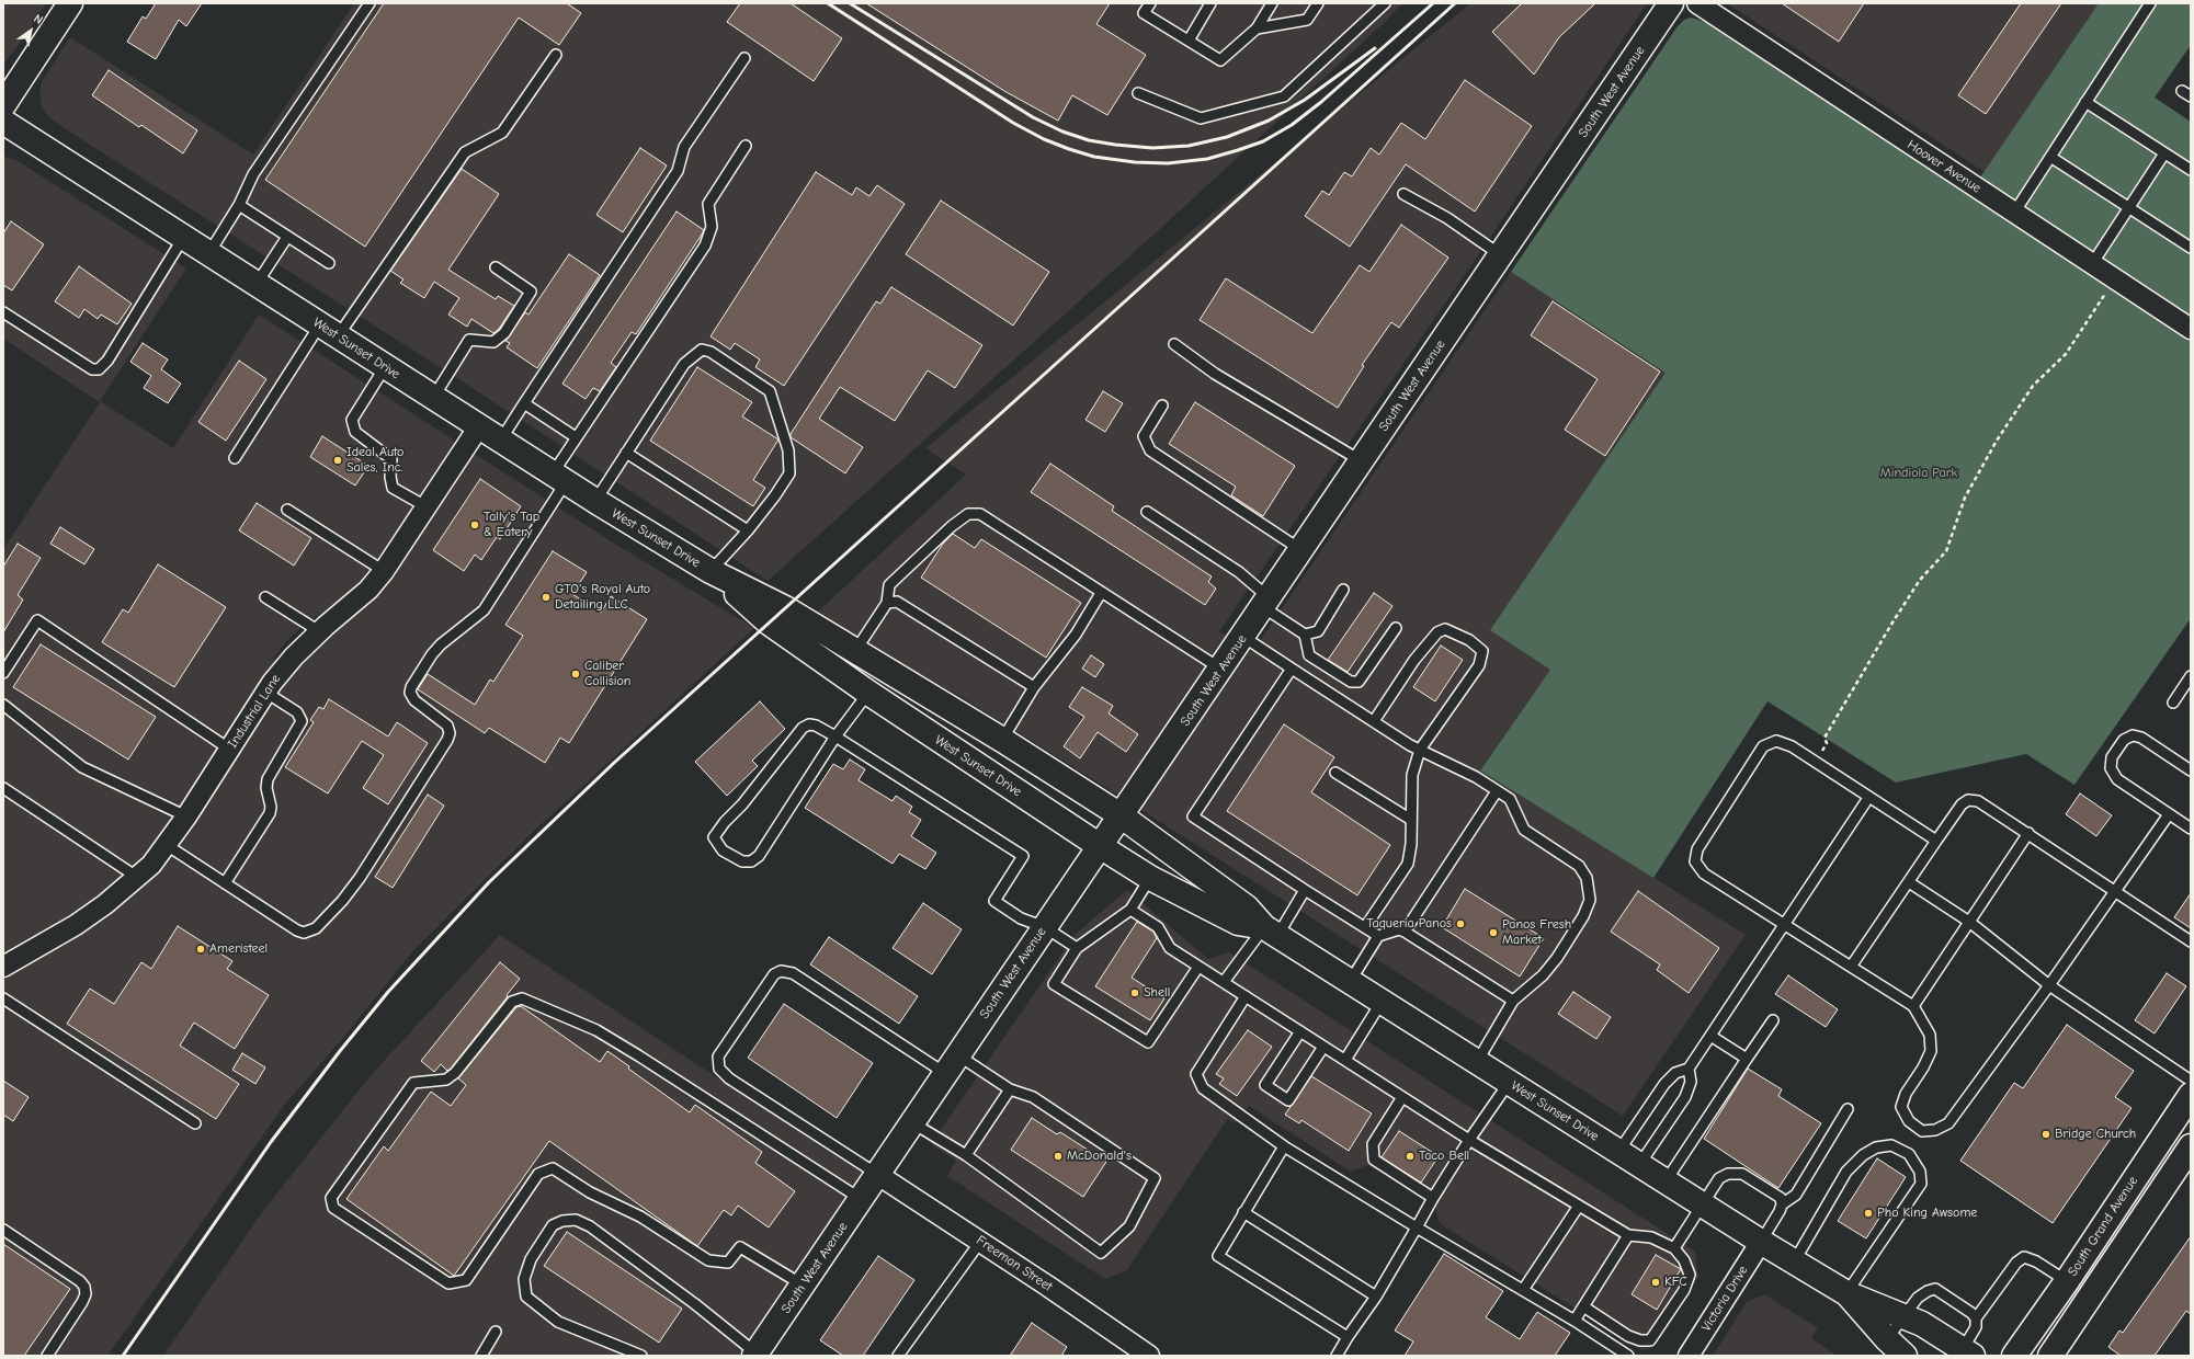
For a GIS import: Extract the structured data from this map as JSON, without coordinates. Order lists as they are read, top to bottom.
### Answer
{
  "streets": {
    "main road": ["South West Avenue", "West Sunset Drive", "South Grand Avenue"],
    "street": [
      "Hoover Avenue",
      "Industrial Lane",
      "Freeman Street",
      "Victoria Drive"
    ]
  },
  "crossings": [
    ["South West Avenue", "West Sunset Drive"],
    ["South West Avenue", "Freeman Street"],
    ["West Sunset Drive", "Industrial Lane"],
    ["West Sunset Drive", "Victoria Drive"]
  ],
  "parks": ["Mindiola Park"],
  "places": [
    "Ideal Auto Sales, Inc.",
    "Tally's Tap & Eatery",
    "GTO's Royal Auto Detailing LLC",
    "Caliber Collision",
    "Taqueria Panos",
    "Panos Fresh Market",
    "Ameristeel",
    "Shell",
    "Bridge Church",
    "McDonald's",
    "Taco Bell",
    "Pho King Awsome",
    "KFC"
  ],
  "north": "top right"
}
